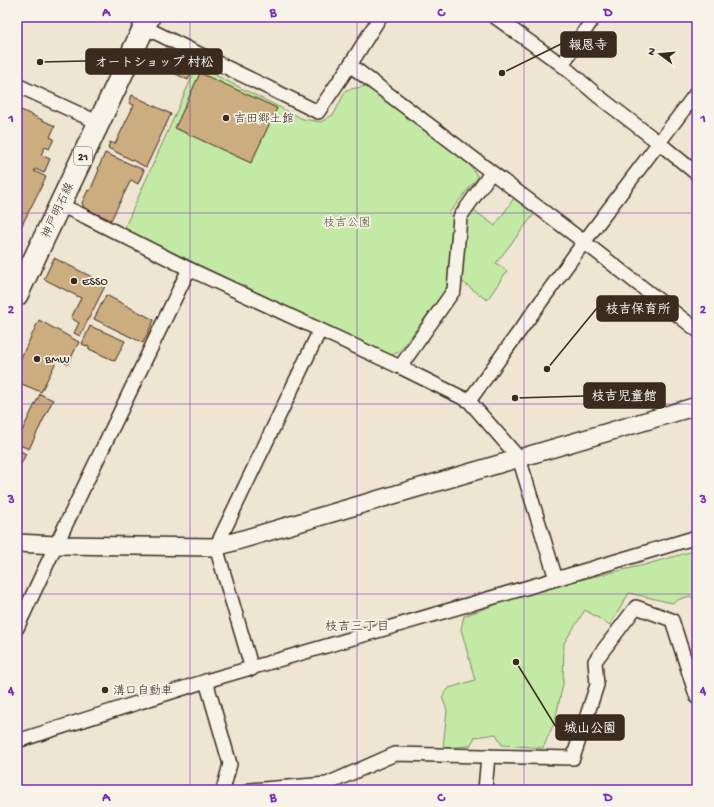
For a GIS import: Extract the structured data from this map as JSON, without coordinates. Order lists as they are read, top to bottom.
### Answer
{
  "streets": {
    "main road": ["21", "神戸明石線"]
  },
  "districts": ["枝吉三丁目"],
  "parks": ["枝吉公園"],
  "places": [
    "オートショップ 村松",
    "報恩寺",
    "吉田郷土館",
    "ESSO",
    "BMW",
    "枝吉保育所",
    "枝吉児童館",
    "城山公園",
    "溝口自動車"
  ],
  "north": "left",
  "grid": {
    "columns": [
      "A",
      "B",
      "C",
      "D"
    ],
    "rows": [
      "1",
      "2",
      "3",
      "4"
    ]
  }
}
